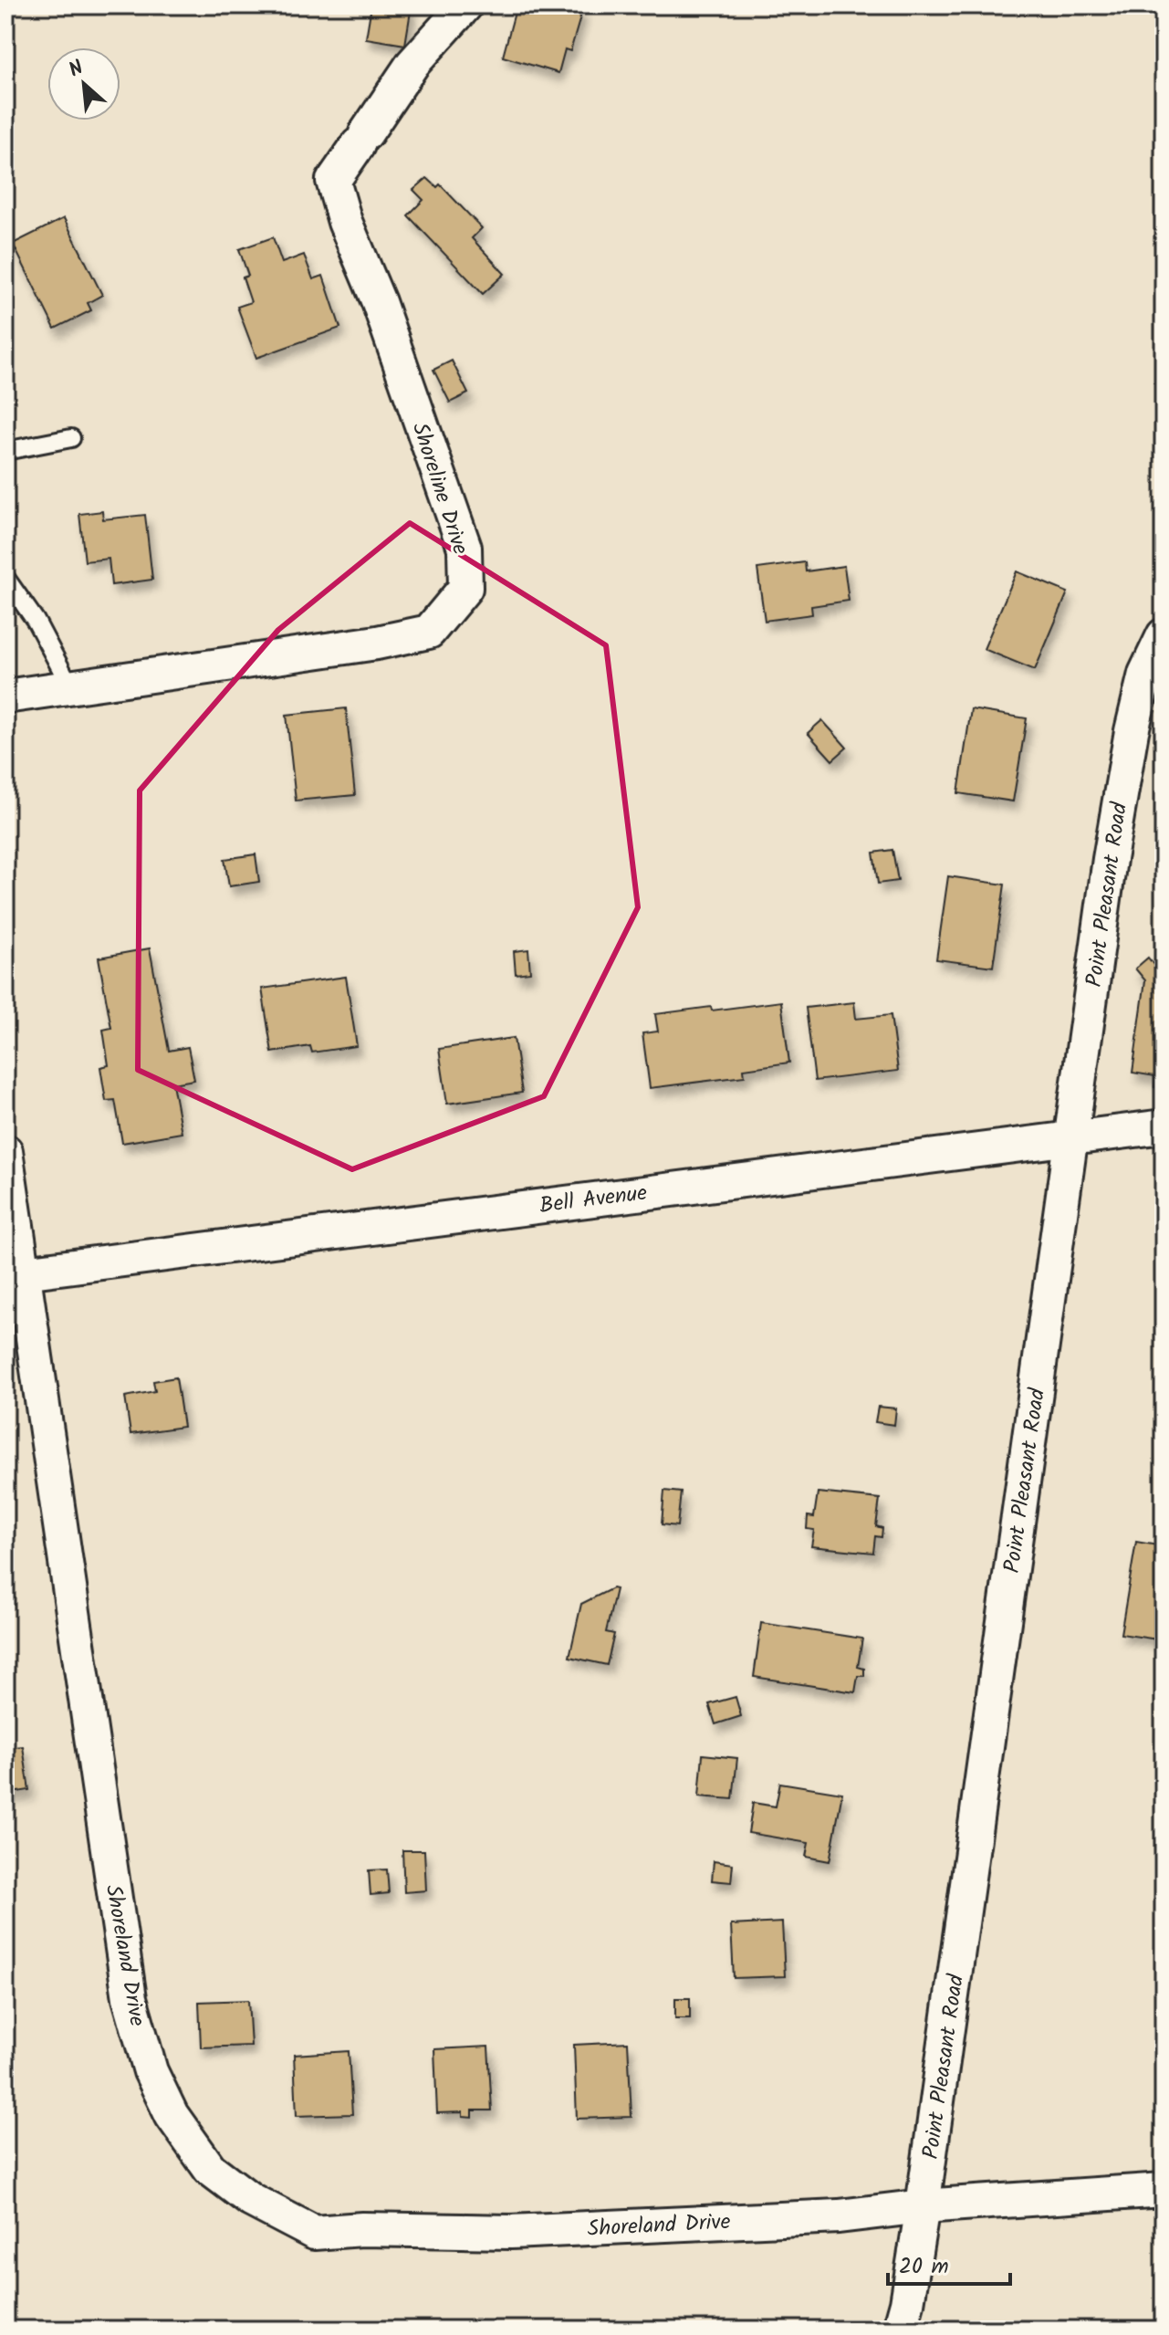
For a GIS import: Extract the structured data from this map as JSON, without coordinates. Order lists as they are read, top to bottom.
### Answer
{
  "streets": {
    "street": [
      "Shoreline Drive",
      "Point Pleasant Road",
      "Bell Avenue",
      "Shoreland Drive"
    ]
  },
  "crossings": [
    ["Point Pleasant Road", "Bell Avenue"],
    ["Point Pleasant Road", "Shoreland Drive"],
    ["Bell Avenue", "Shoreland Drive"]
  ],
  "scale_bar": "20 m",
  "north": "top left"
}
